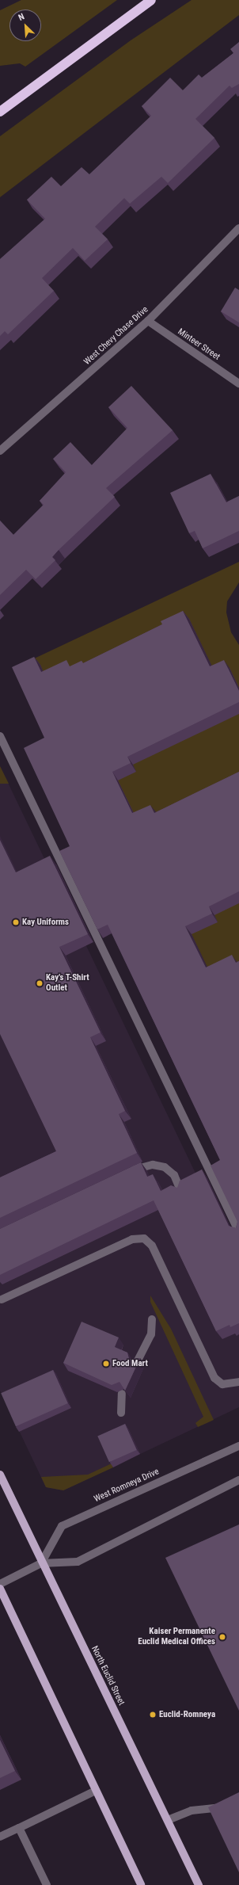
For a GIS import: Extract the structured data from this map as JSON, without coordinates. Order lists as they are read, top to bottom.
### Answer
{
  "streets": {
    "main road": ["North Euclid Street"],
    "street": ["West Chevy Chase Drive", "Minteer Street", "West Romneya Drive"]
  },
  "crossings": [
    ["West Chevy Chase Drive", "Minteer Street"],
    ["West Romneya Drive", "North Euclid Street"]
  ],
  "places": [
    "Kay Uniforms",
    "Kay's T-Shirt Outlet",
    "Food Mart",
    "Kaiser Permanente Euclid Medical Offices",
    "Euclid-Romneya"
  ],
  "north": "top left"
}
